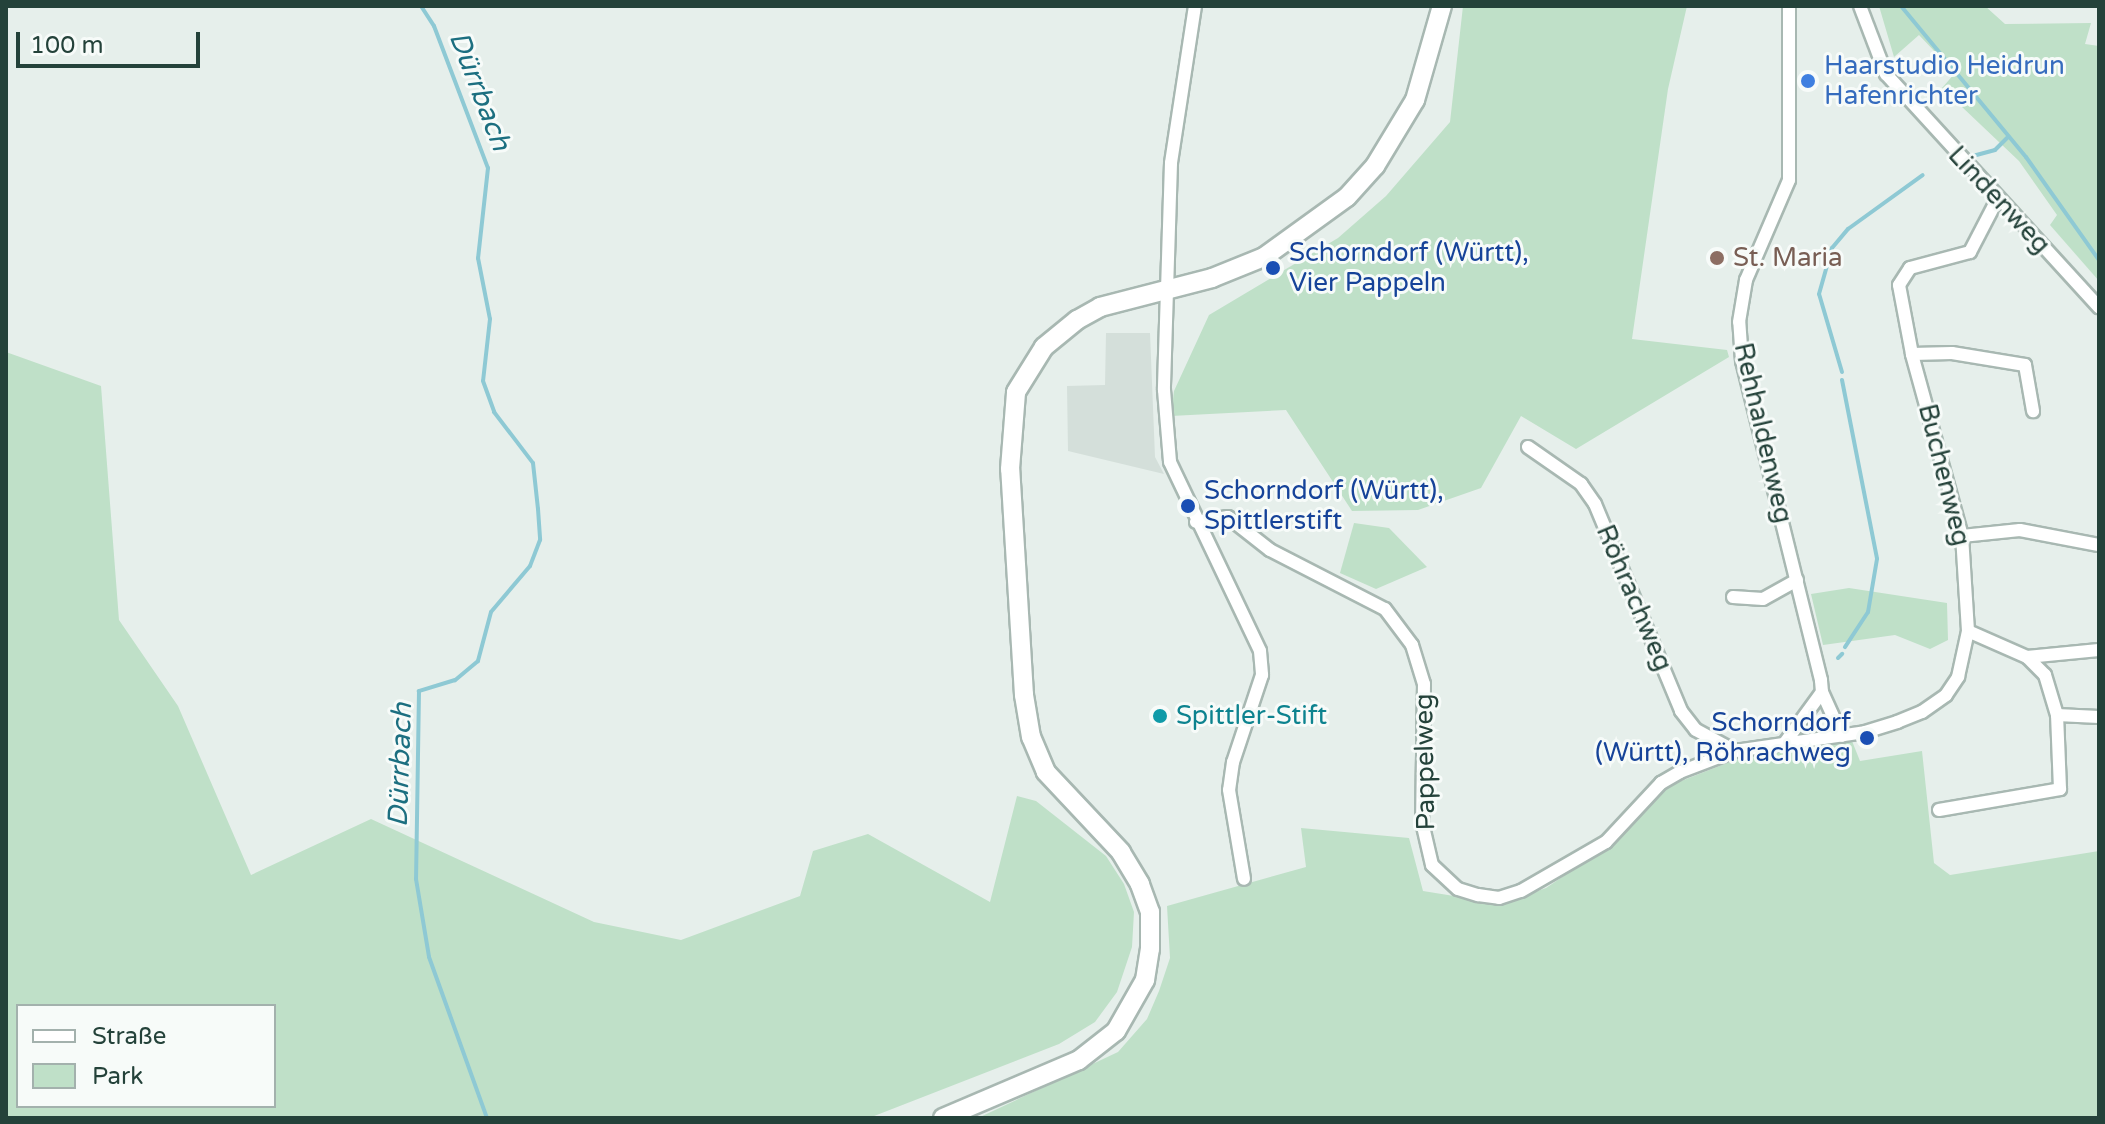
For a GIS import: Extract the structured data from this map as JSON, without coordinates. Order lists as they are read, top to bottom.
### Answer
{
  "streets": {
    "street": [
      "Lindenweg",
      "Rehhaldenweg",
      "Buchenweg",
      "Röhrachweg",
      "Pappelweg"
    ]
  },
  "crossings": [
    ["Lindenweg", "Buchenweg"],
    ["Rehhaldenweg", "Buchenweg"],
    ["Rehhaldenweg", "Pappelweg"],
    ["Buchenweg", "Pappelweg"],
    ["Röhrachweg", "Pappelweg"]
  ],
  "water": ["Dürrbach"],
  "places": [
    "Haarstudio Heidrun Hafenrichter",
    "St. Maria",
    "Schorndorf (Württ), Vier Pappeln",
    "Schorndorf (Württ), Spittlerstift",
    "Spittler-Stift",
    "Schorndorf (Württ), Röhrachweg"
  ],
  "legend": ["Straße", "Park"],
  "scale_bar": "100 m"
}
